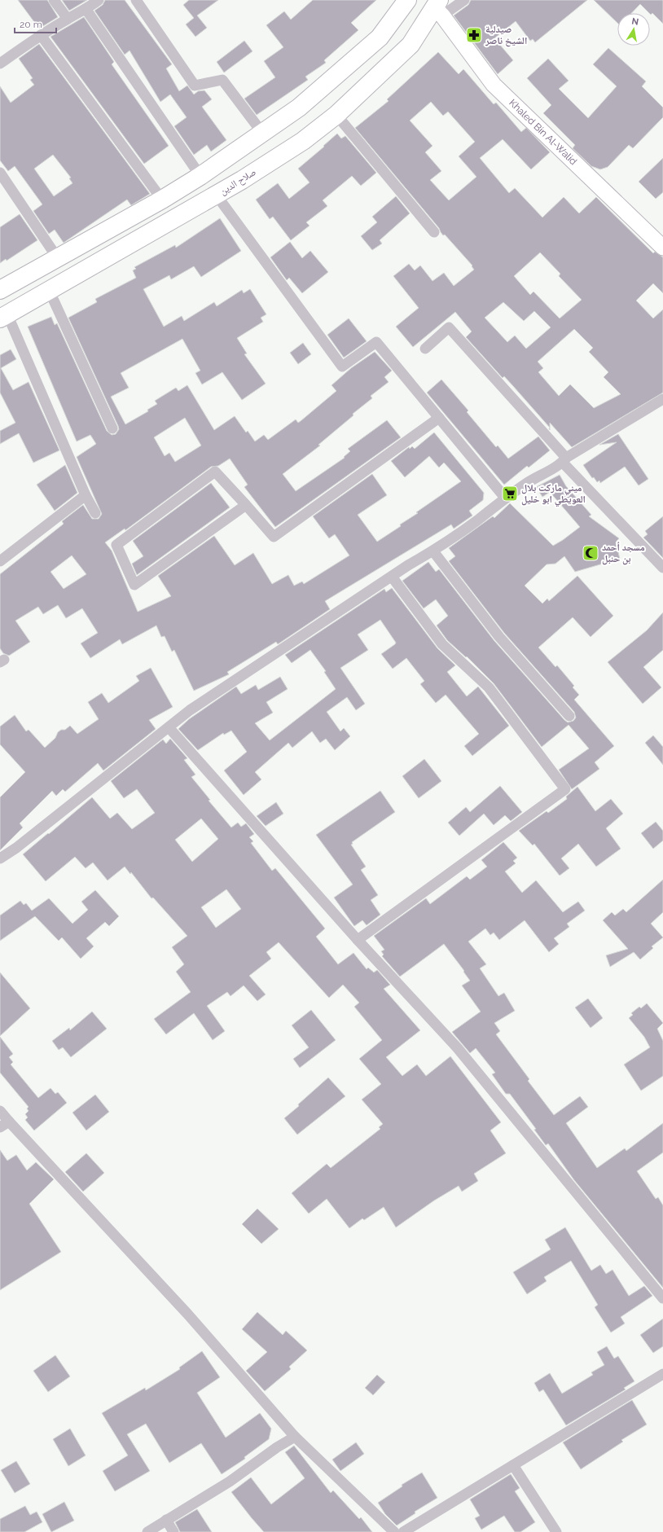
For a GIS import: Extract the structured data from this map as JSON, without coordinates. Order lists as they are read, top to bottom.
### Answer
{
  "streets": {
    "highway": ["صلاح الدين"],
    "street": ["Khaled Bin Al-Walid"]
  },
  "crossings": [
    ["Khaled Bin Al-Walid", "صلاح الدين"]
  ],
  "places": {
    "pharmacy": ["صيدلية الشيخ ناصر"],
    "supermarket": ["ميني ماركت بلال العويطي ابو خليل"],
    "mosque": ["مسجد أحمد بن حنبل"]
  },
  "scale_bar": "20 m",
  "north": "top"
}
